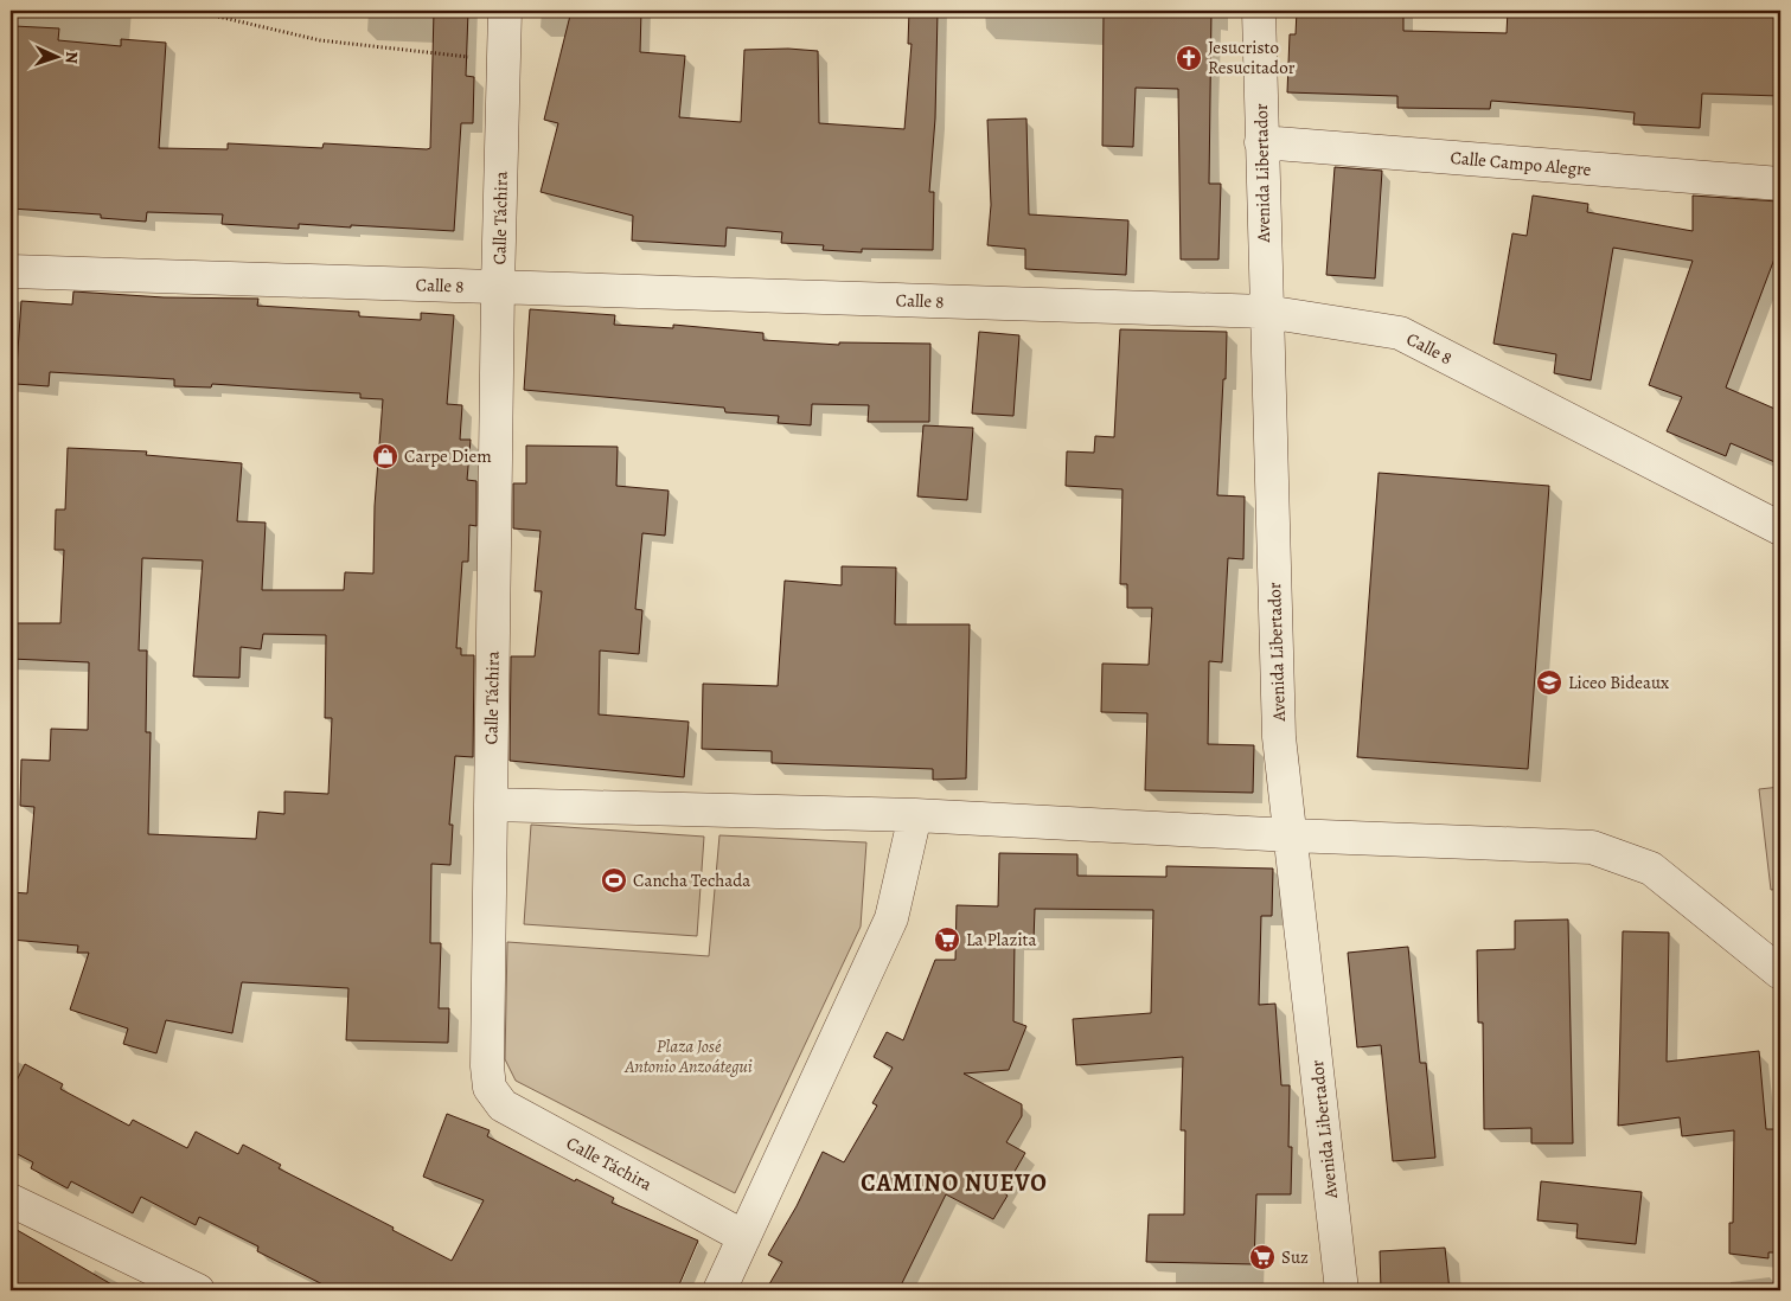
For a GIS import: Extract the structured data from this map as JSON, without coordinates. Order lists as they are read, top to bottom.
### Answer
{
  "streets": {
    "street": [
      "Calle Campo Alegre",
      "Avenida Libertador",
      "Calle Táchira",
      "Calle 8"
    ]
  },
  "crossings": [
    ["Calle Campo Alegre", "Avenida Libertador"],
    ["Avenida Libertador", "Calle 8"],
    ["Calle Táchira", "Calle 8"]
  ],
  "districts": ["CAMINO NUEVO"],
  "parks": ["Plaza José Antonio Anzoátegui"],
  "places": {
    "church": ["Jesucristo Resucitador"],
    "shop": ["Carpe Diem"],
    "school or university": ["Liceo Bideaux"],
    "sports": ["Cancha Techada"],
    "supermarket": ["La Plazita", "Suz"]
  },
  "north": "right"
}
